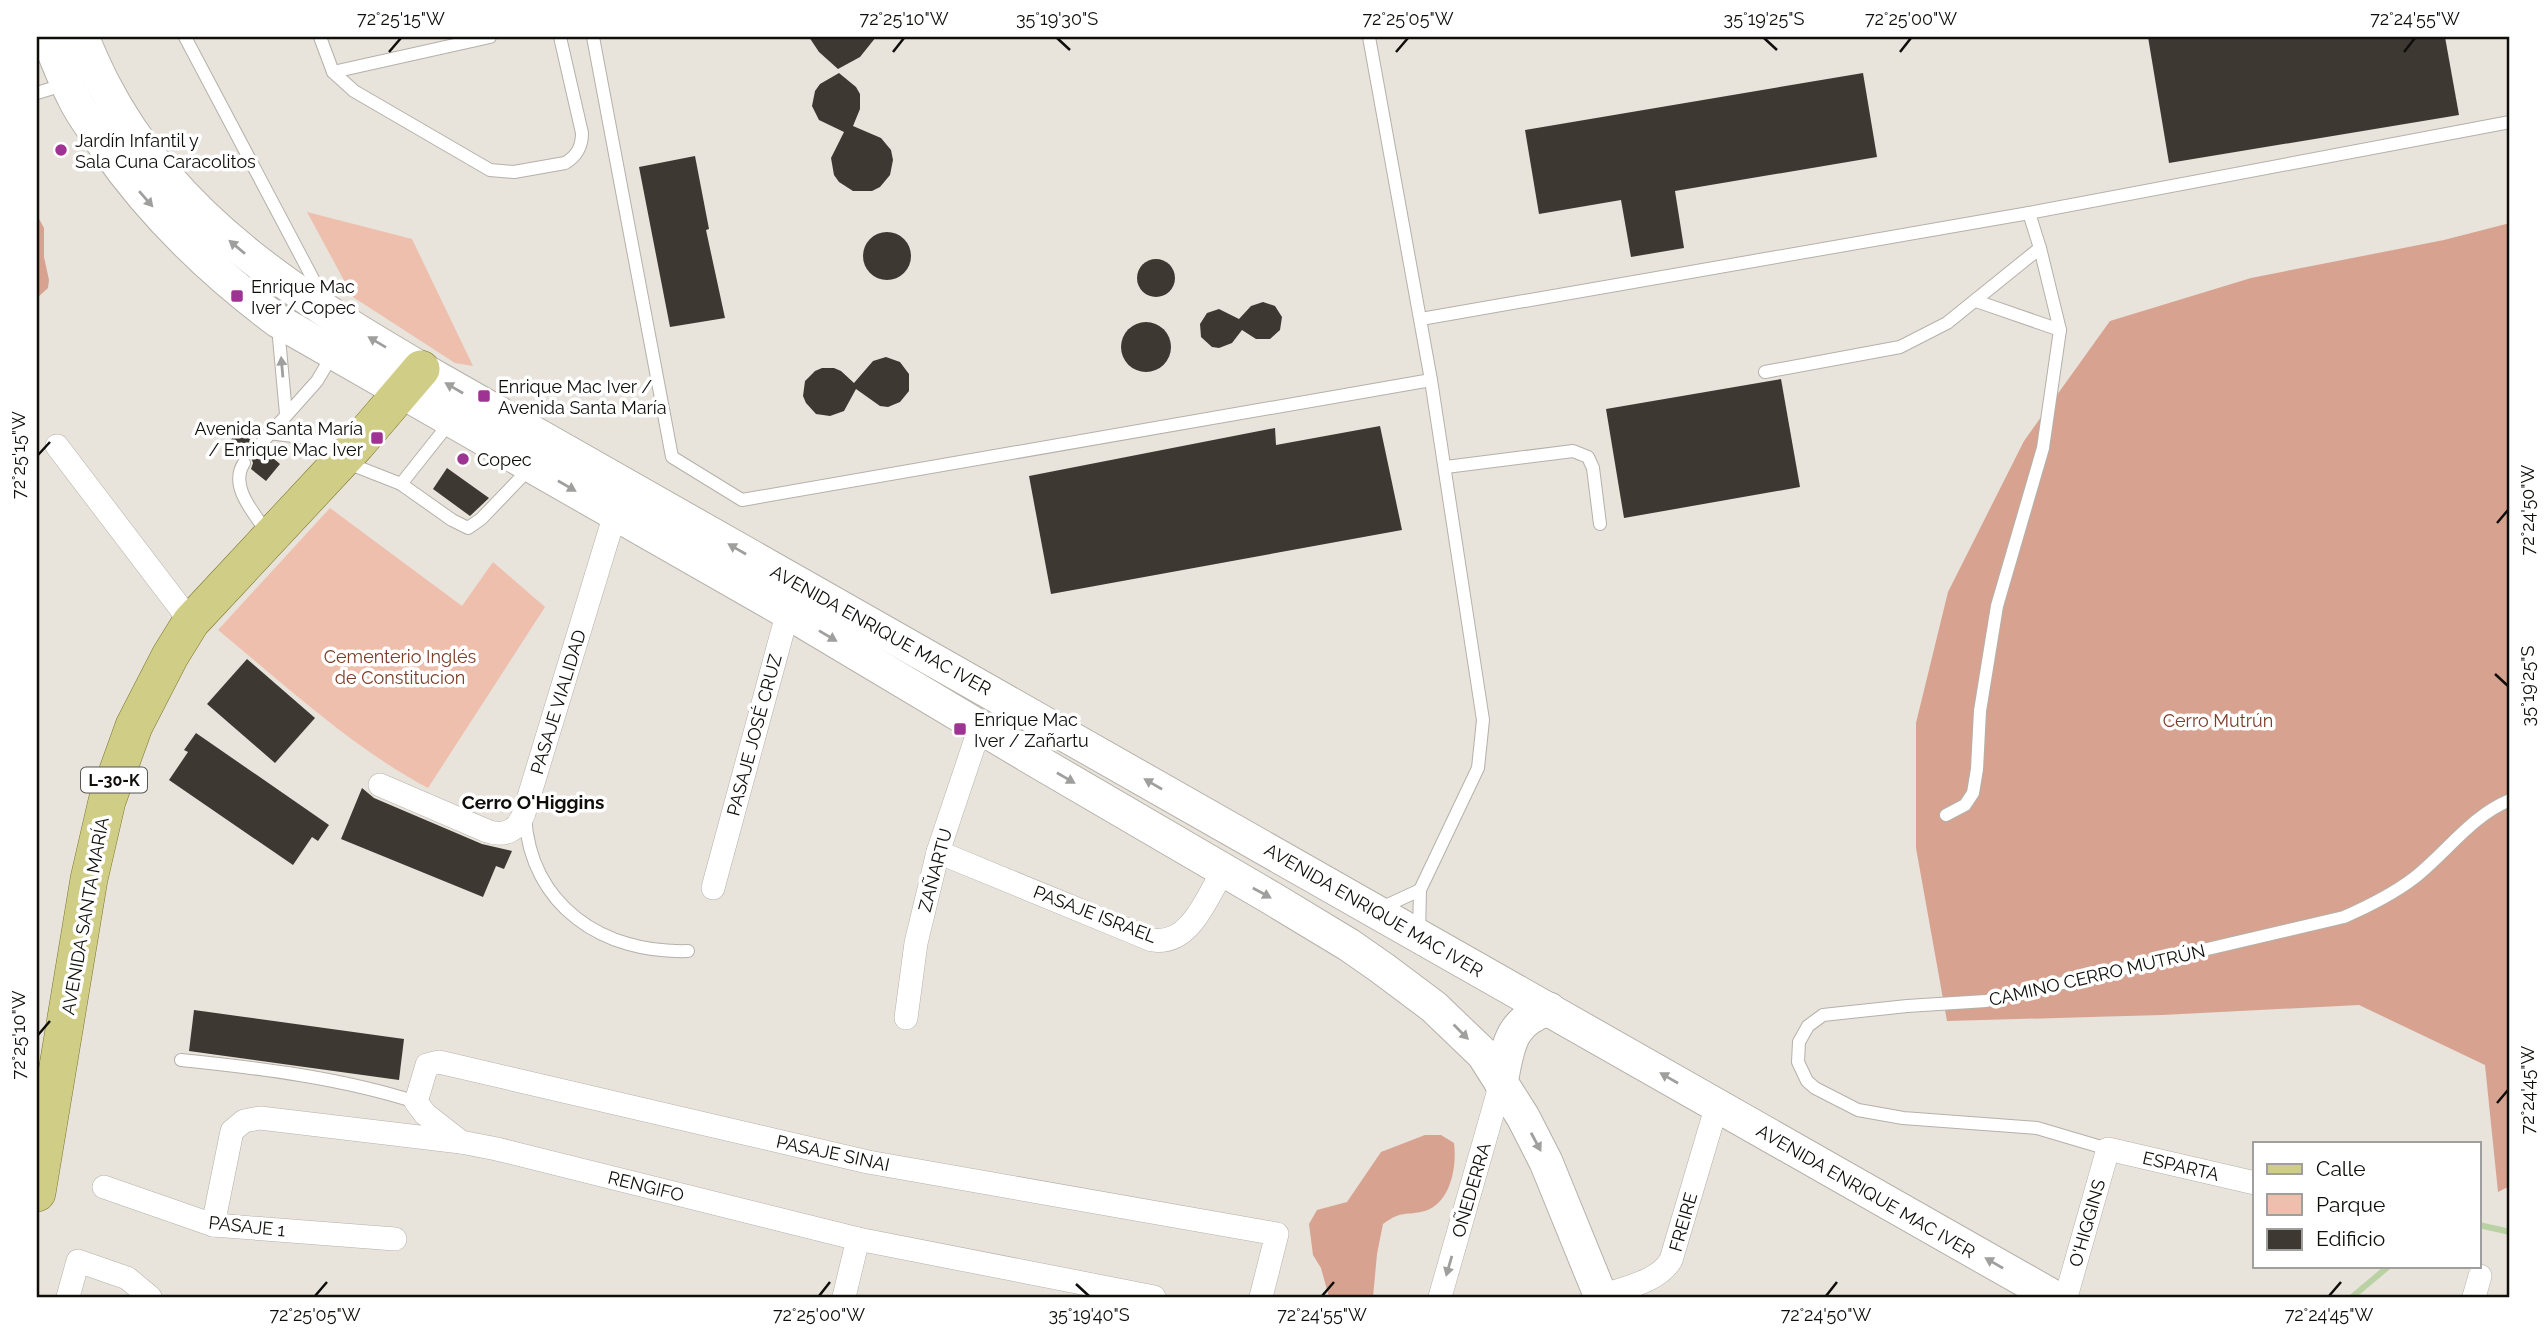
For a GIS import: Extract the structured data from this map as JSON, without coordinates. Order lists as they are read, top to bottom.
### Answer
{
  "streets": {
    "main road": [
      "AVENIDA ENRIQUE MAC IVER",
      "L-30-K",
      "AVENIDA SANTA MARÍA",
      "FREIRE"
    ],
    "street": [
      "PASAJE VIALIDAD",
      "PASAJE JOSÉ CRUZ",
      "ZAÑARTU",
      "PASAJE ISRAEL",
      "PASAJE SINAI",
      "ESPARTA",
      "RENGIFO",
      "OÑEDERRA",
      "O'HIGGINS",
      "PASAJE 1"
    ],
    "lane": ["CAMINO CERRO MUTRÚN"]
  },
  "crossings": [
    ["AVENIDA ENRIQUE MAC IVER", "PASAJE VIALIDAD"],
    ["AVENIDA ENRIQUE MAC IVER", "PASAJE JOSÉ CRUZ"],
    ["AVENIDA ENRIQUE MAC IVER", "ZAÑARTU"],
    ["AVENIDA ENRIQUE MAC IVER", "PASAJE ISRAEL"],
    ["AVENIDA ENRIQUE MAC IVER", "AVENIDA SANTA MARÍA"],
    ["AVENIDA ENRIQUE MAC IVER", "OÑEDERRA"],
    ["AVENIDA ENRIQUE MAC IVER", "FREIRE"],
    ["ZAÑARTU", "PASAJE ISRAEL"],
    ["CAMINO CERRO MUTRÚN", "ESPARTA"],
    ["CAMINO CERRO MUTRÚN", "O'HIGGINS"],
    ["ESPARTA", "O'HIGGINS"],
    ["RENGIFO", "PASAJE 1"],
    ["OÑEDERRA", "FREIRE"]
  ],
  "one_way": ["OÑEDERRA", "FREIRE"],
  "districts": ["Cerro O'Higgins"],
  "parks": ["Cementerio Inglés de Constitucion", "Cerro Mutrún"],
  "places": {
    "other": ["Jardín Infantil y Sala Cuna Caracolitos", "Copec"],
    "transit": [
      "Enrique Mac Iver / Copec",
      "Enrique Mac Iver / Avenida Santa María",
      "Avenida Santa María / Enrique Mac Iver",
      "Enrique Mac Iver / Zañartu"
    ]
  },
  "legend": ["Calle", "Parque", "Edificio"],
  "coordinates": [
    "72°25'15\"W",
    "72°25'10\"W",
    "35°19'30\"S",
    "72°25'05\"W",
    "35°19'25\"S",
    "72°25'00\"W",
    "72°24'55\"W",
    "72°24'50\"W",
    "72°24'45\"W",
    "35°19'40\"S"
  ]
}
